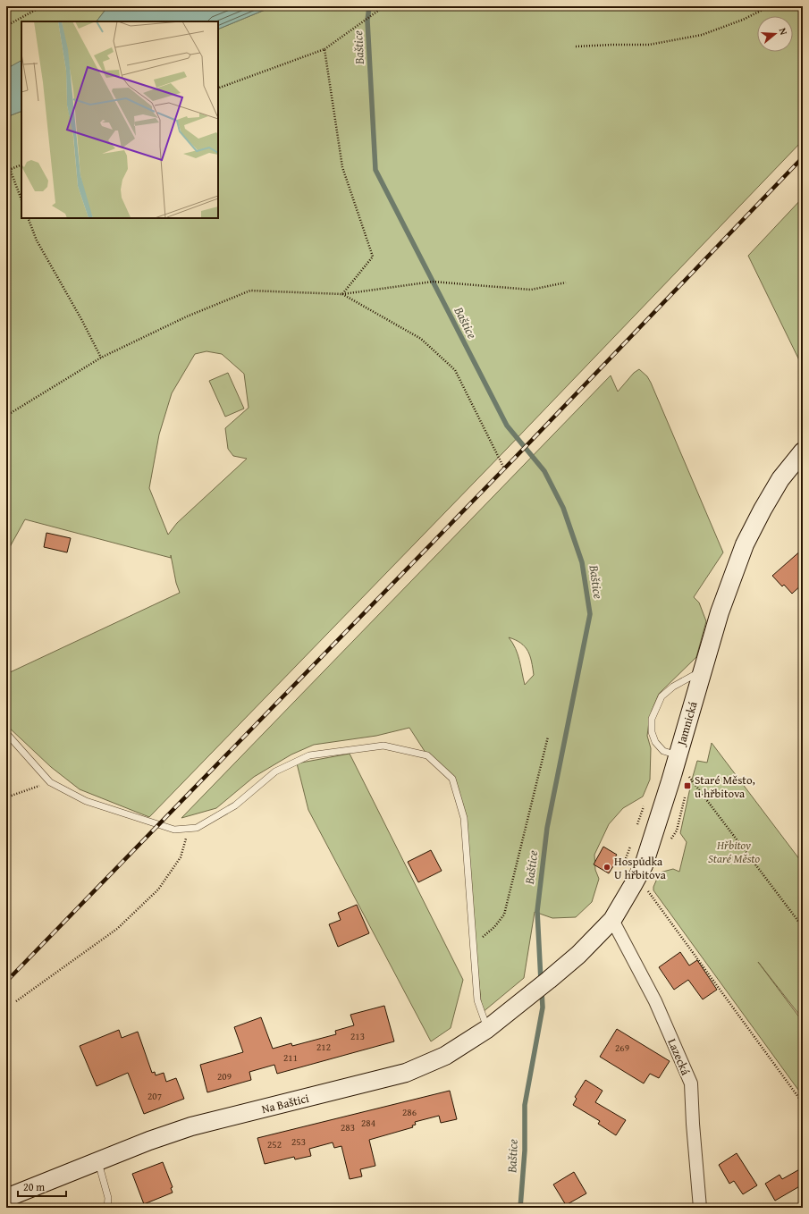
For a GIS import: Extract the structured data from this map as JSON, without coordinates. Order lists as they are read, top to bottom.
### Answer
{
  "streets": {
    "main road": ["Jamnická", "Na Baštici"],
    "street": ["Lazecká"]
  },
  "crossings": [
    ["Jamnická", "Lazecká"],
    ["Jamnická", "Na Baštici"]
  ],
  "water": ["Baštice"],
  "parks": ["Hřbitov Staré Město"],
  "places": {
    "transit": ["Staré Město, u hřbitova"],
    "other": ["Hospůdka U hřbitova"]
  },
  "house_numbers": [
    "213",
    "212",
    "269",
    "211",
    "209",
    "207",
    "286",
    "284",
    "283",
    "253",
    "252"
  ],
  "scale_bar": "20 m",
  "north": "right"
}
